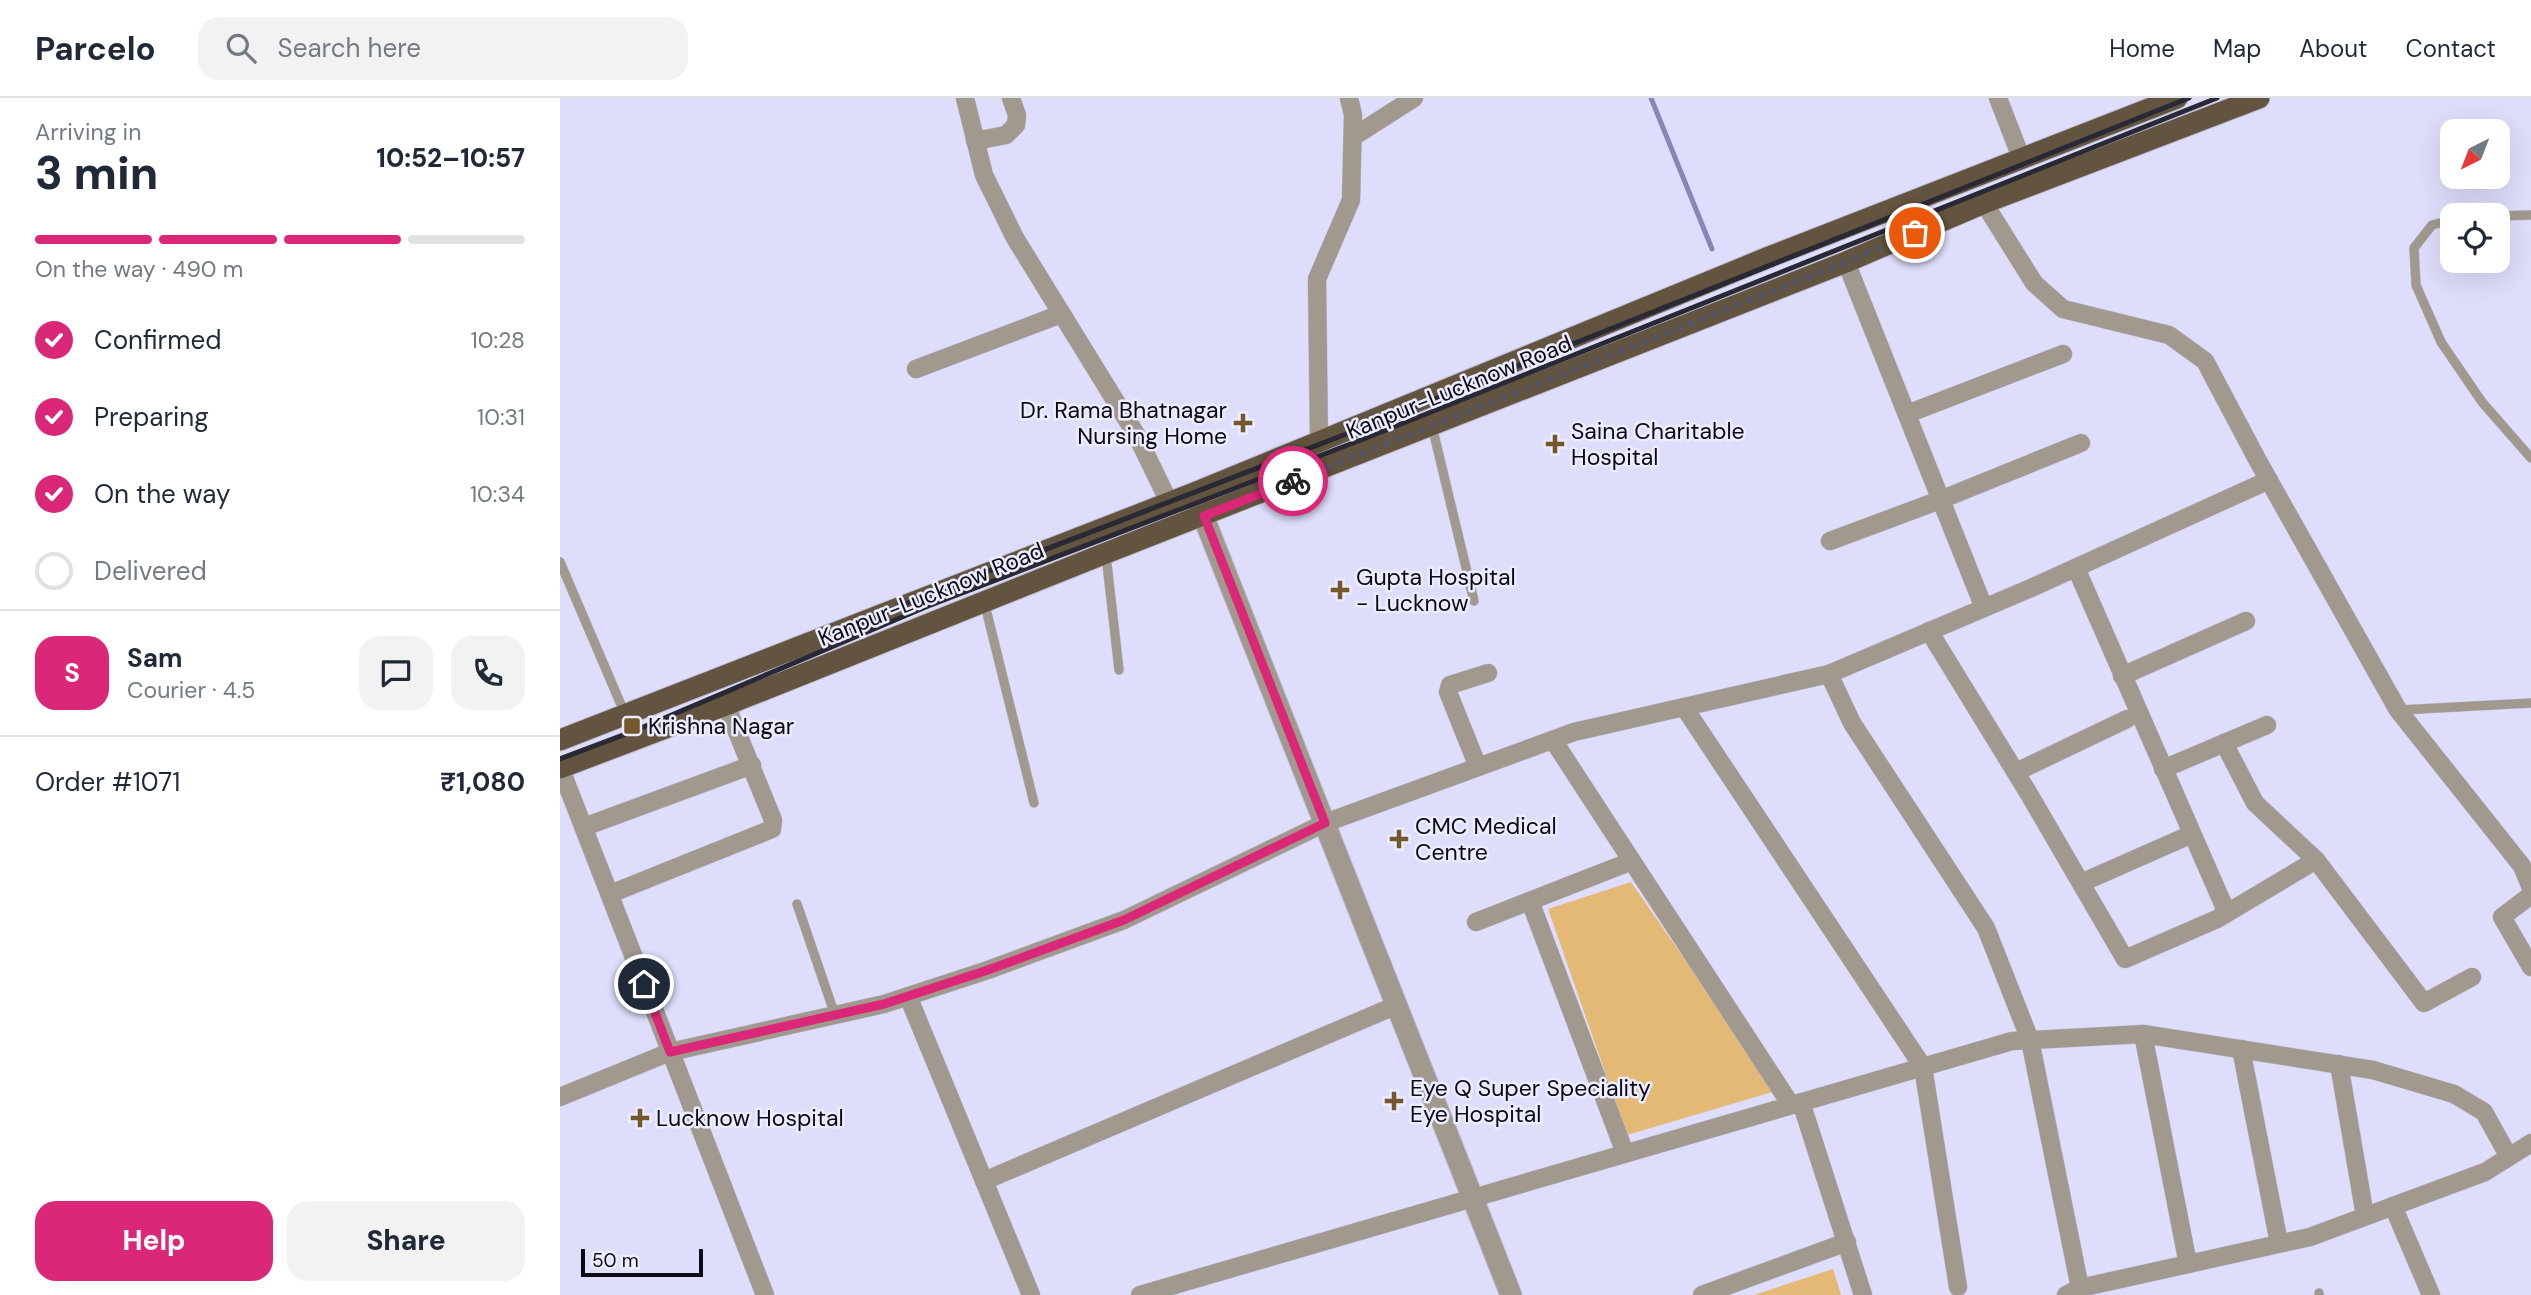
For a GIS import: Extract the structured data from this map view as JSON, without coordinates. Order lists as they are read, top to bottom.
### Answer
{
  "streets": {
    "highway": ["Kanpur-Lucknow Road"]
  },
  "places": {
    "health": [
      "Dr. Rama Bhatnagar Nursing Home",
      "Saina Charitable Hospital",
      "Gupta Hospital - Lucknow",
      "CMC Medical Centre",
      "Eye Q Super Speciality Eye Hospital",
      "Lucknow Hospital"
    ],
    "transit": ["Krishna Nagar"]
  },
  "scale_bar": "50 m",
  "north": "bottom left",
  "page": {
    "header": "Parcelo",
    "search": "Search here",
    "nav": [
      "Home",
      "Map",
      "About",
      "Contact"
    ],
    "heading": ["3 min", "Arriving in", "10:52–10:57"],
    "panel": [
      "Sam",
      "Courier · 4.5",
      "Order #1071",
      "₹1,080"
    ],
    "bar": "On the way · 490 m",
    "list": [
      ["Confirmed", "10:28"],
      ["Preparing", "10:31"],
      ["On the way", "10:34"],
      "Delivered"
    ],
    "round": "S",
    "buttons": ["Help", "Share"],
    "scale": "50 m"
  }
}
